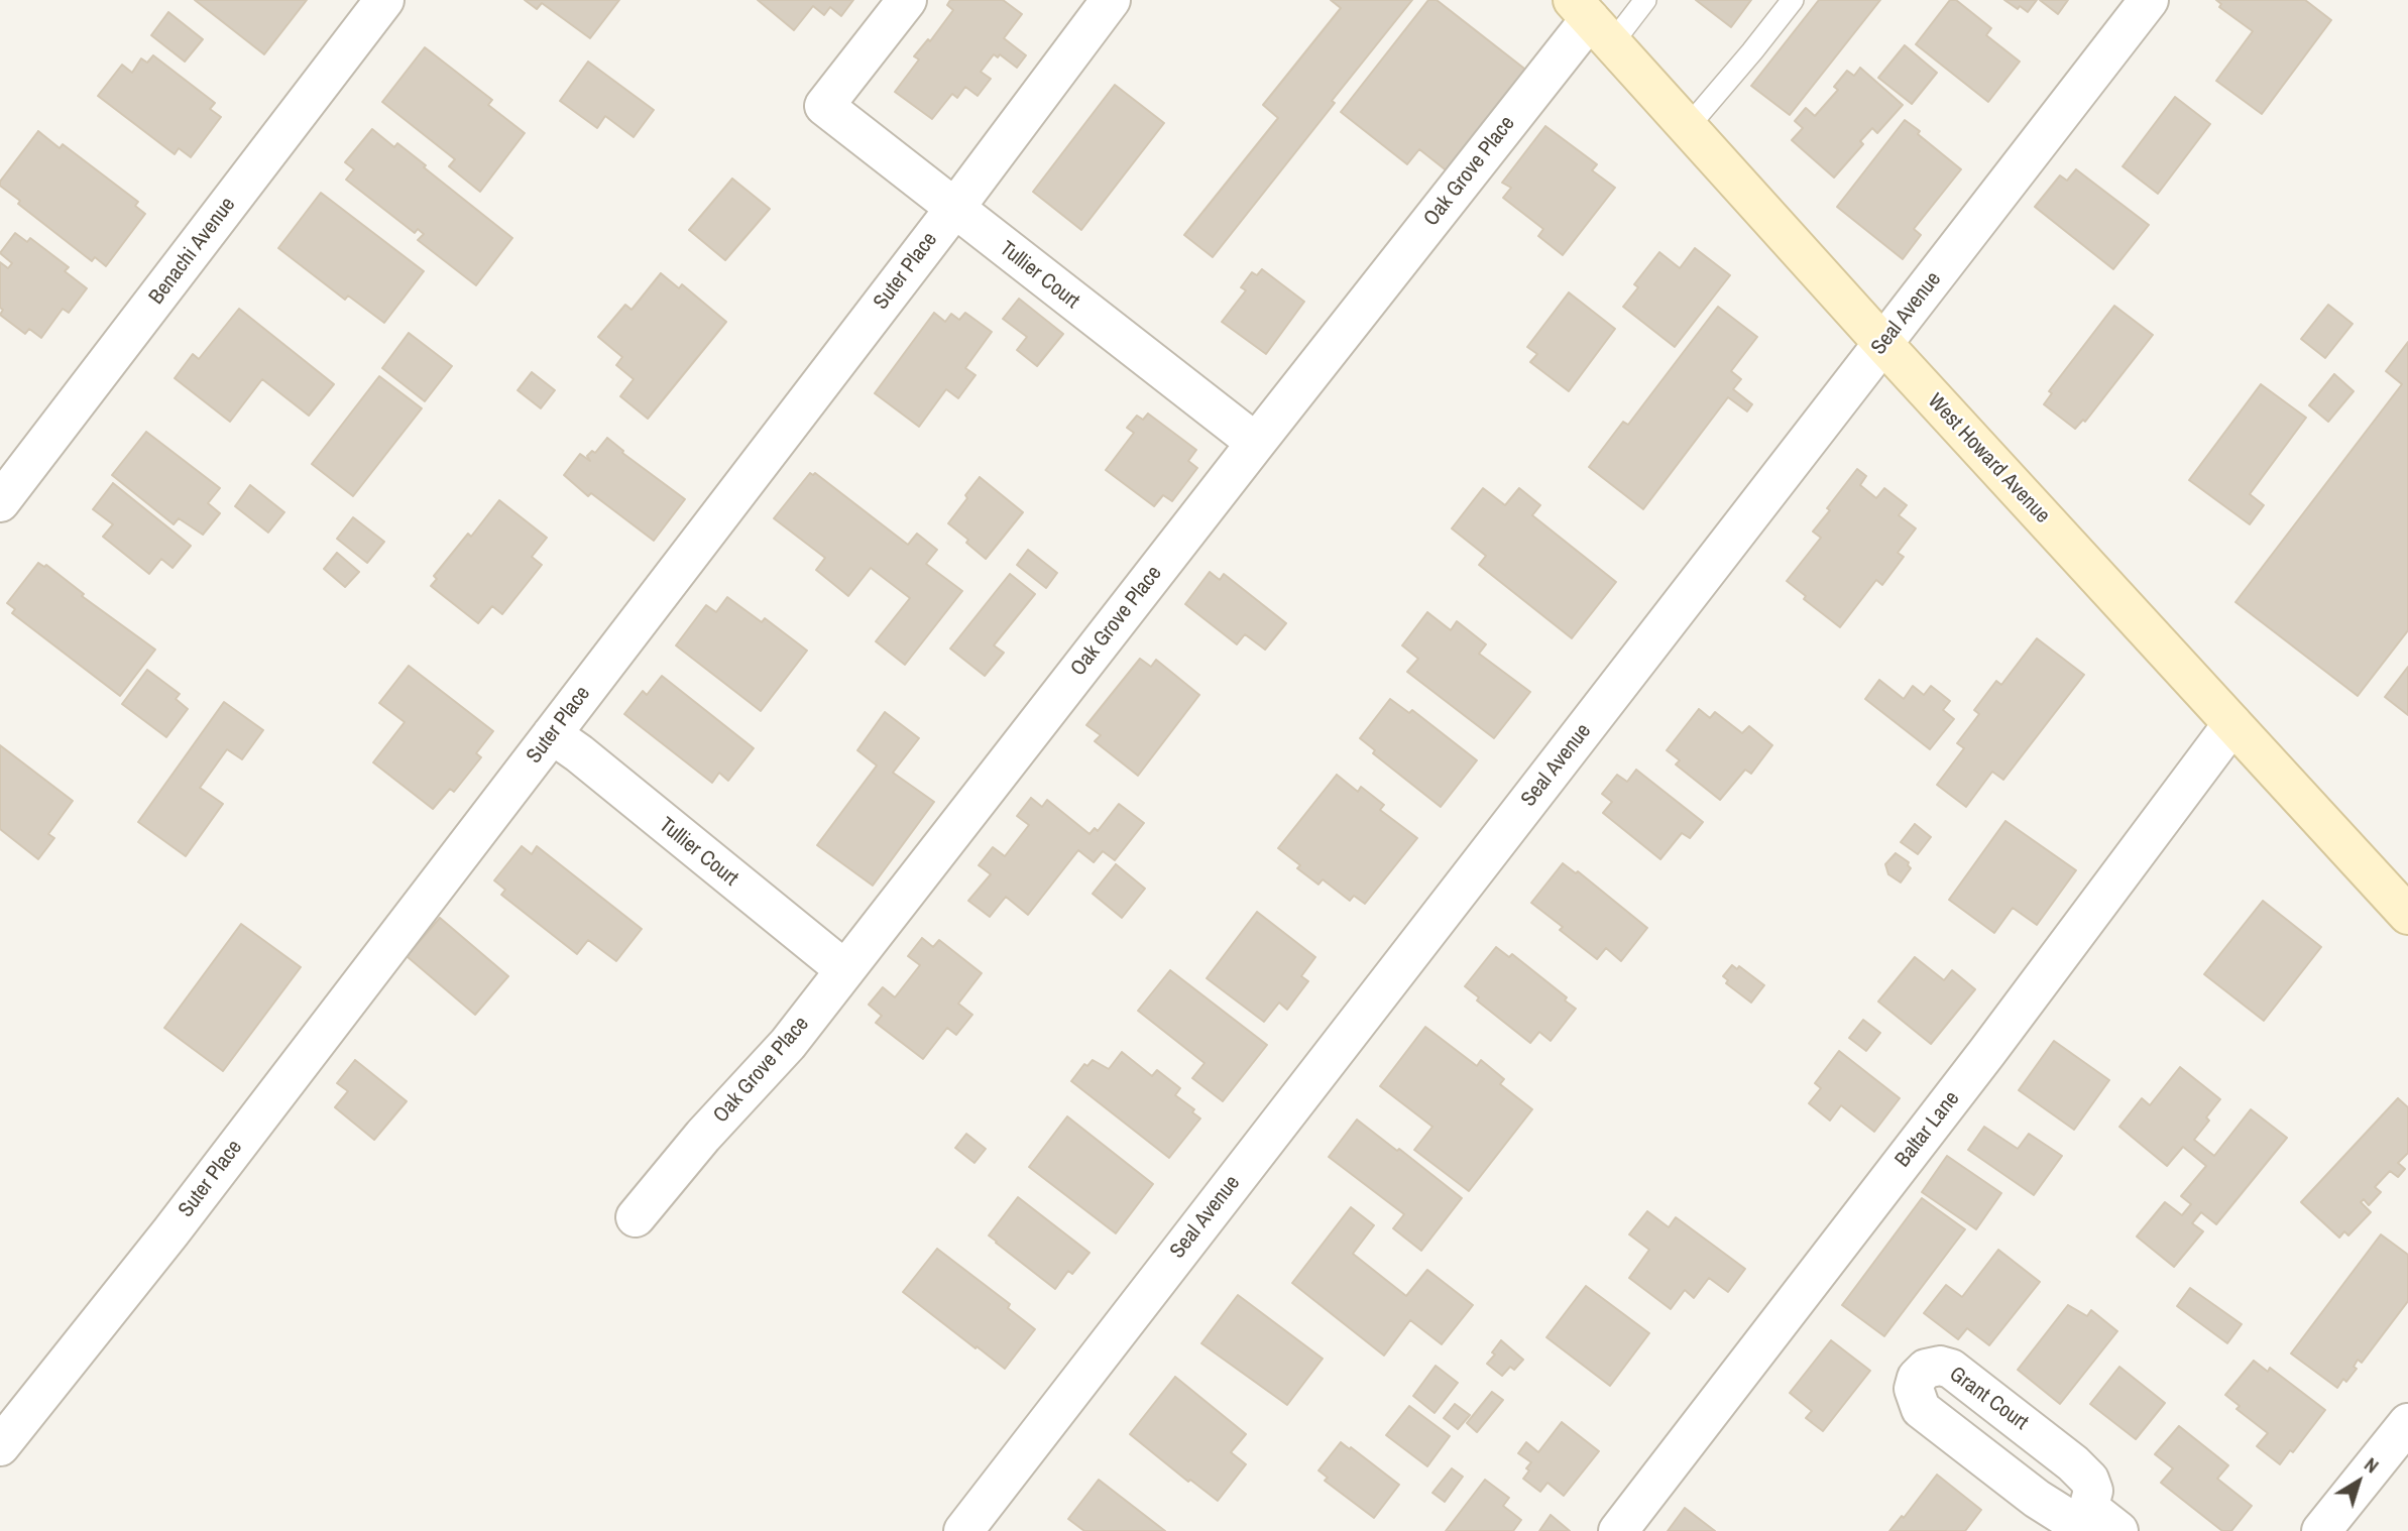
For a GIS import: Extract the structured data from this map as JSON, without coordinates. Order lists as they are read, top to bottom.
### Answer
{
  "streets": {
    "main road": ["West Howard Avenue"],
    "street": [
      "Oak Grove Place",
      "Benachi Avenue",
      "Suter Place",
      "Tullier Court",
      "Seal Avenue",
      "Baltar Lane",
      "Grant Court"
    ]
  },
  "crossings": [
    ["Oak Grove Place", "Tullier Court"],
    ["Oak Grove Place", "West Howard Avenue"],
    ["Suter Place", "Tullier Court"],
    ["Seal Avenue", "West Howard Avenue"],
    ["West Howard Avenue", "Baltar Lane"]
  ],
  "north": "top right"
}
